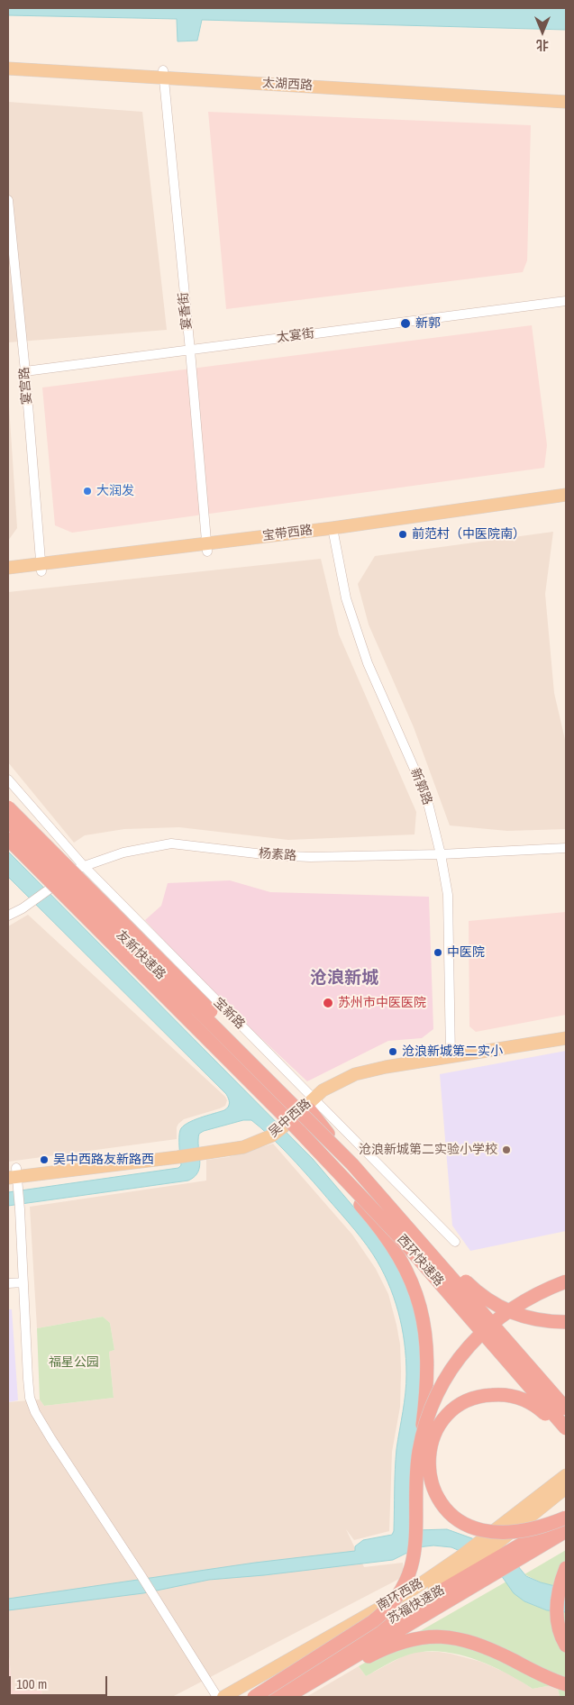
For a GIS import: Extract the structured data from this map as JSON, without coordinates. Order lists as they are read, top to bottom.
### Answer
{
  "streets": {
    "highway": ["友新快速路", "西环快速路", "苏福快速路"],
    "main road": [
      "太湖西路",
      "宝带西路",
      "吴中西路",
      "南环西路"
    ],
    "street": [
      "宴香街",
      "太宴街",
      "宴宫路",
      "新郭路",
      "杨素路",
      "宝新路"
    ]
  },
  "crossings": [
    ["太湖西路", "宴香街"],
    ["宴香街", "太宴街"],
    ["宴香街", "宝带西路"],
    ["太宴街", "宴宫路"],
    ["宴宫路", "宝带西路"],
    ["宝带西路", "新郭路"],
    ["新郭路", "杨素路"],
    ["新郭路", "吴中西路"],
    ["杨素路", "宝新路"],
    ["友新快速路", "西环快速路"],
    ["宝新路", "吴中西路"]
  ],
  "districts": ["沧浪新城"],
  "parks": ["福星公园"],
  "places": [
    "新郭",
    "大润发",
    "前范村（中医院南）",
    "中医院",
    "苏州市中医医院",
    "沧浪新城第二实小",
    "沧浪新城第二实验小学校",
    "吴中西路友新路西"
  ],
  "scale_bar": "100 m",
  "north": "bottom"
}
